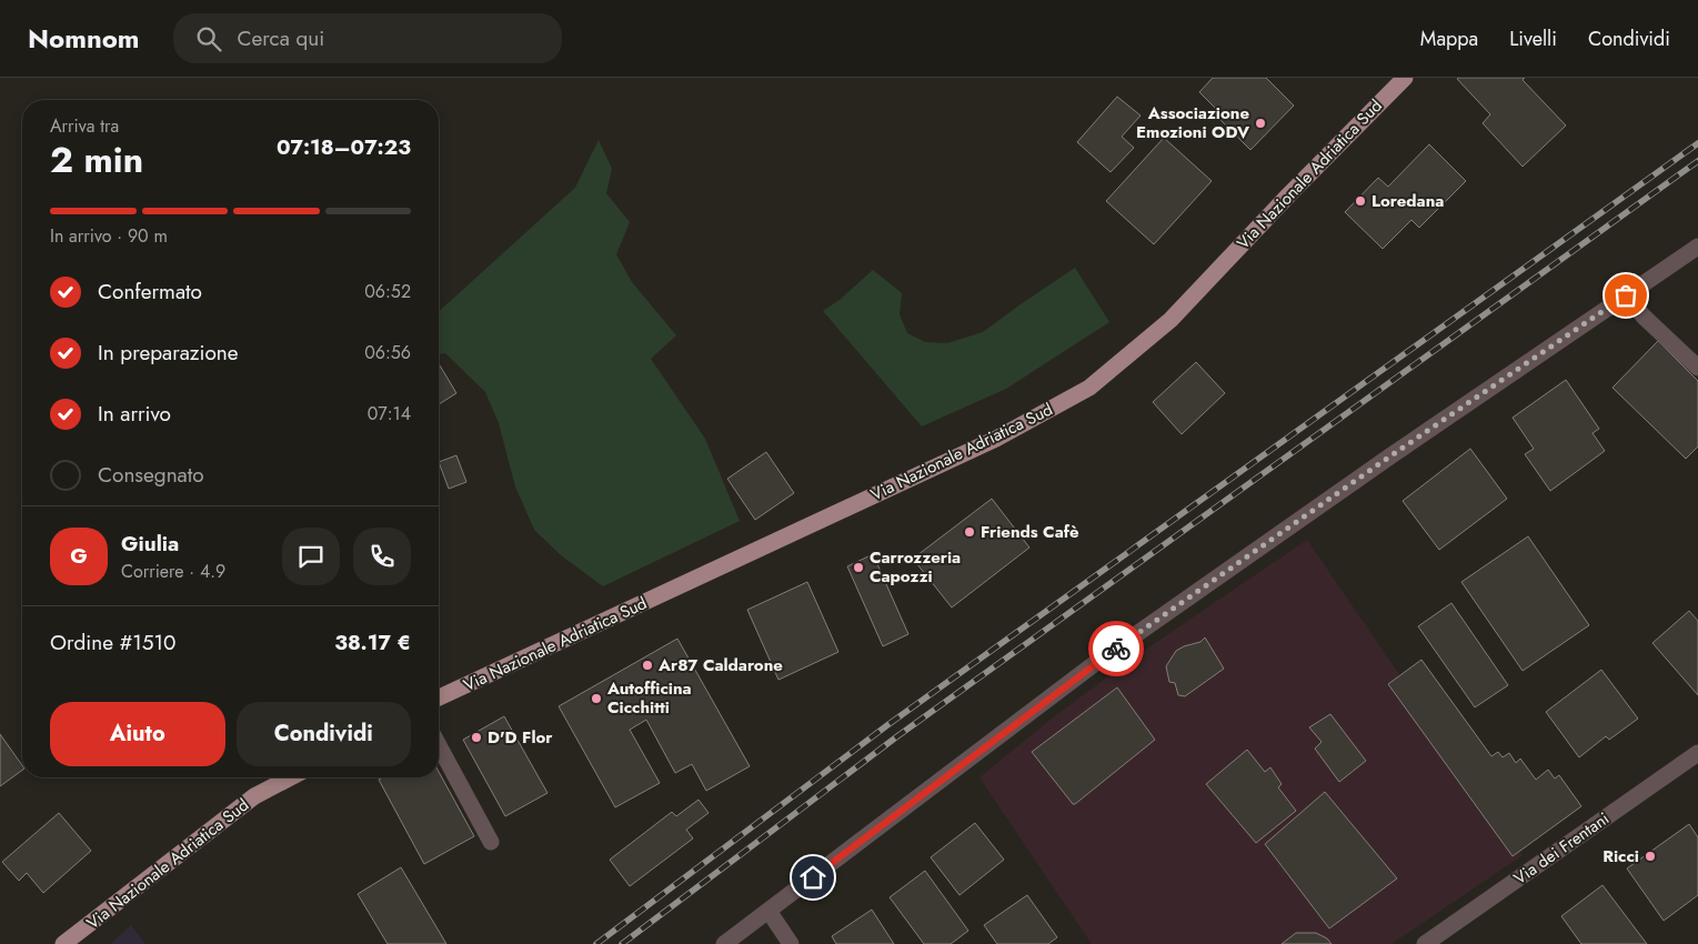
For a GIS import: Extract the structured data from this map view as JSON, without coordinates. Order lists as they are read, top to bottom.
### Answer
{
  "streets": {
    "main road": ["Via Nazionale Adriatica Sud"],
    "street": ["Via dei Frentani"]
  },
  "places": [
    "Associazione Emozioni ODV",
    "Loredana",
    "Friends Cafè",
    "Carrozzeria Capozzi",
    "Ar87 Caldarone",
    "Autofficina Cicchitti",
    "D'D Flor",
    "Ricci"
  ],
  "page": {
    "header": "Nomnom",
    "search": "Cerca qui",
    "nav": ["Mappa", "Livelli", "Condividi"],
    "heading": ["2 min", "Arriva tra", "07:18–07:23"],
    "panel": [
      "Giulia",
      "Corriere · 4.9",
      "Ordine #1510",
      "38.17 €"
    ],
    "bar": "In arrivo · 90 m",
    "list": [
      ["Confermato", "06:52"],
      ["In preparazione", "06:56"],
      ["In arrivo", "07:14"],
      "Consegnato"
    ],
    "round": "G",
    "buttons": ["Aiuto", "Condividi"]
  }
}
